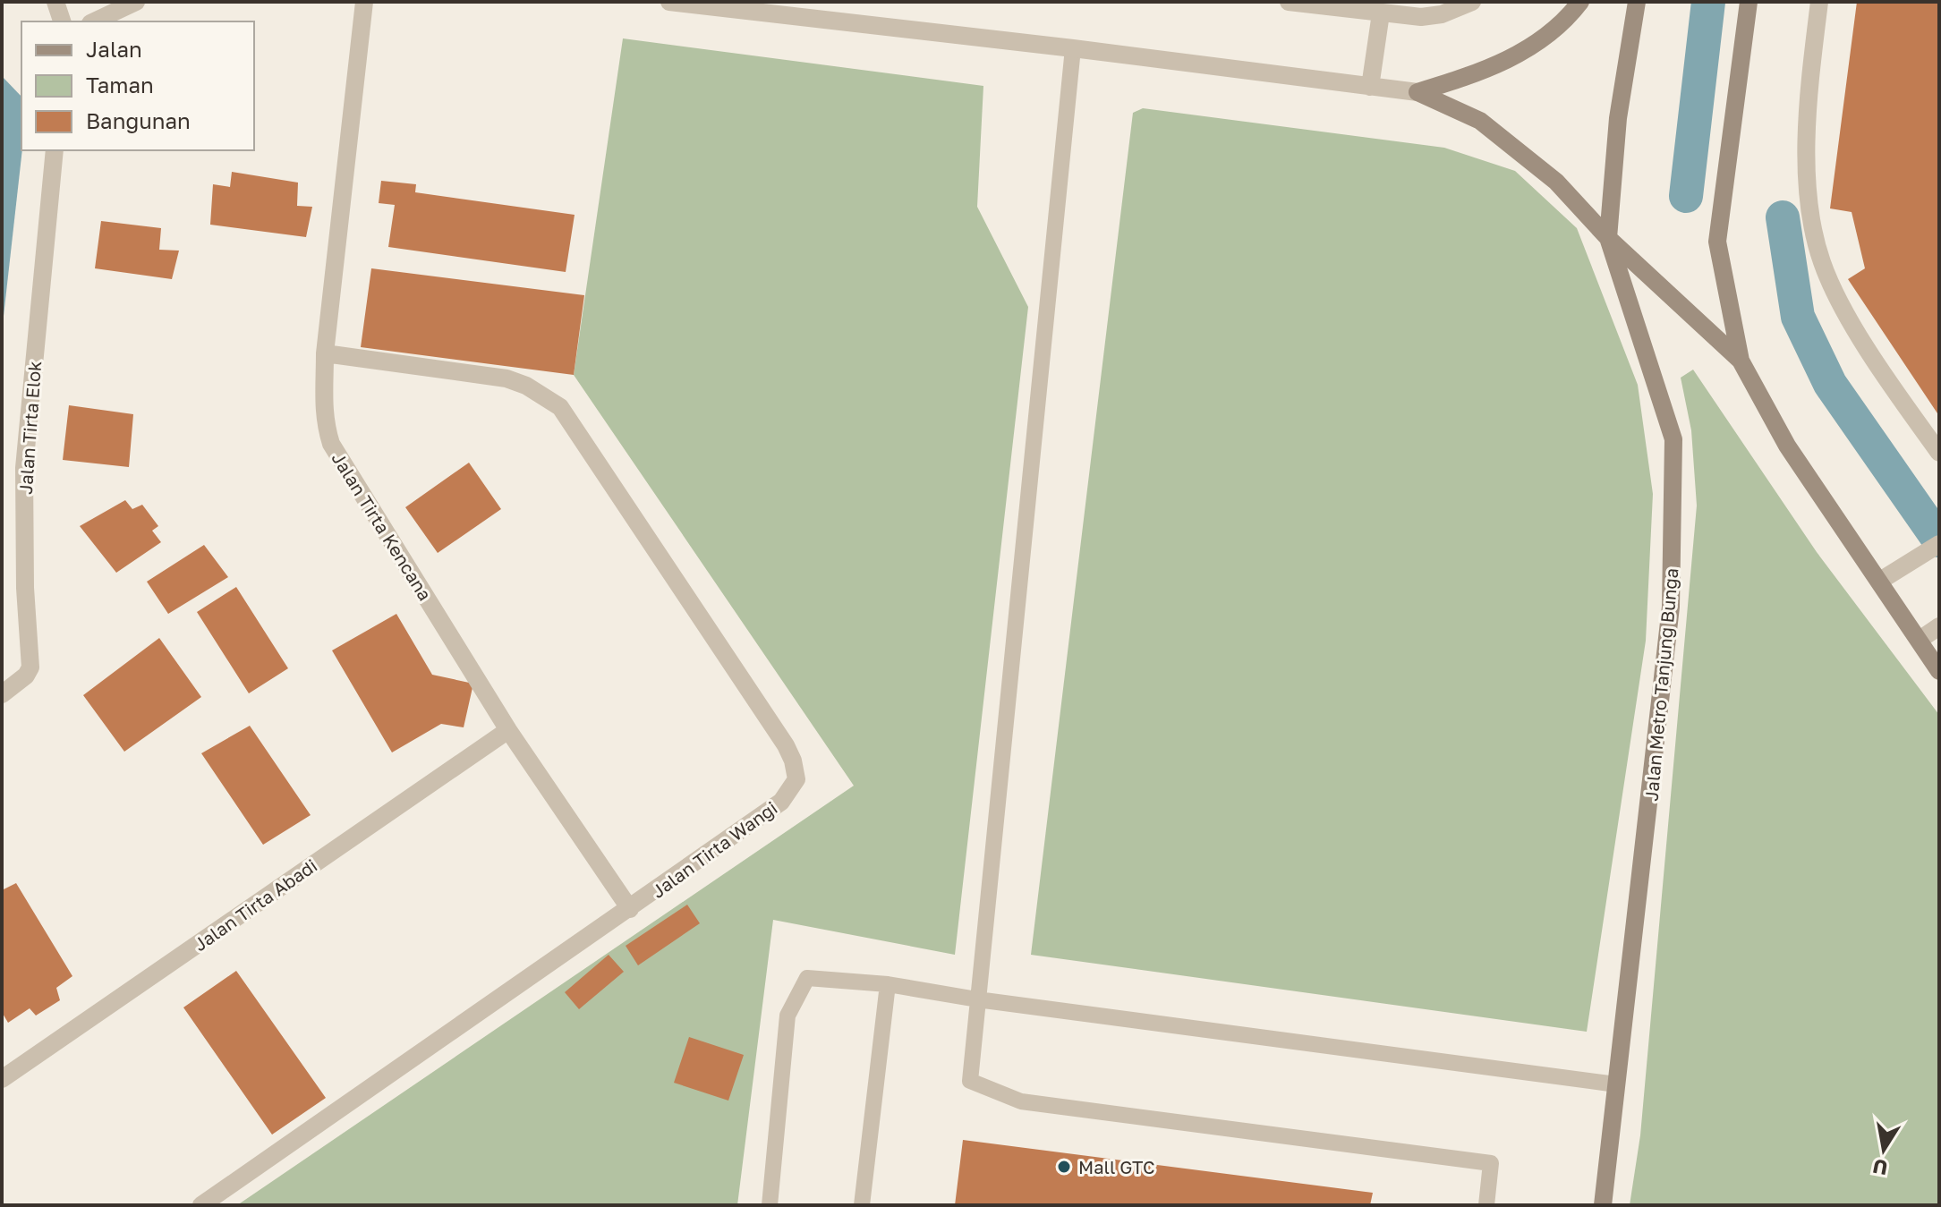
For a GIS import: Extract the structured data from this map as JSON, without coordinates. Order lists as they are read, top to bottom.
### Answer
{
  "streets": {
    "main road": ["Jalan Metro Tanjung Bunga"],
    "street": [
      "Jalan Tirta Elok",
      "Jalan Tirta Kencana",
      "Jalan Tirta Wangi",
      "Jalan Tirta Abadi"
    ]
  },
  "crossings": [
    ["Jalan Tirta Kencana", "Jalan Tirta Wangi"],
    ["Jalan Tirta Kencana", "Jalan Tirta Abadi"]
  ],
  "places": ["Mall GTC"],
  "legend": ["Jalan", "Taman", "Bangunan"],
  "north": "bottom"
}
